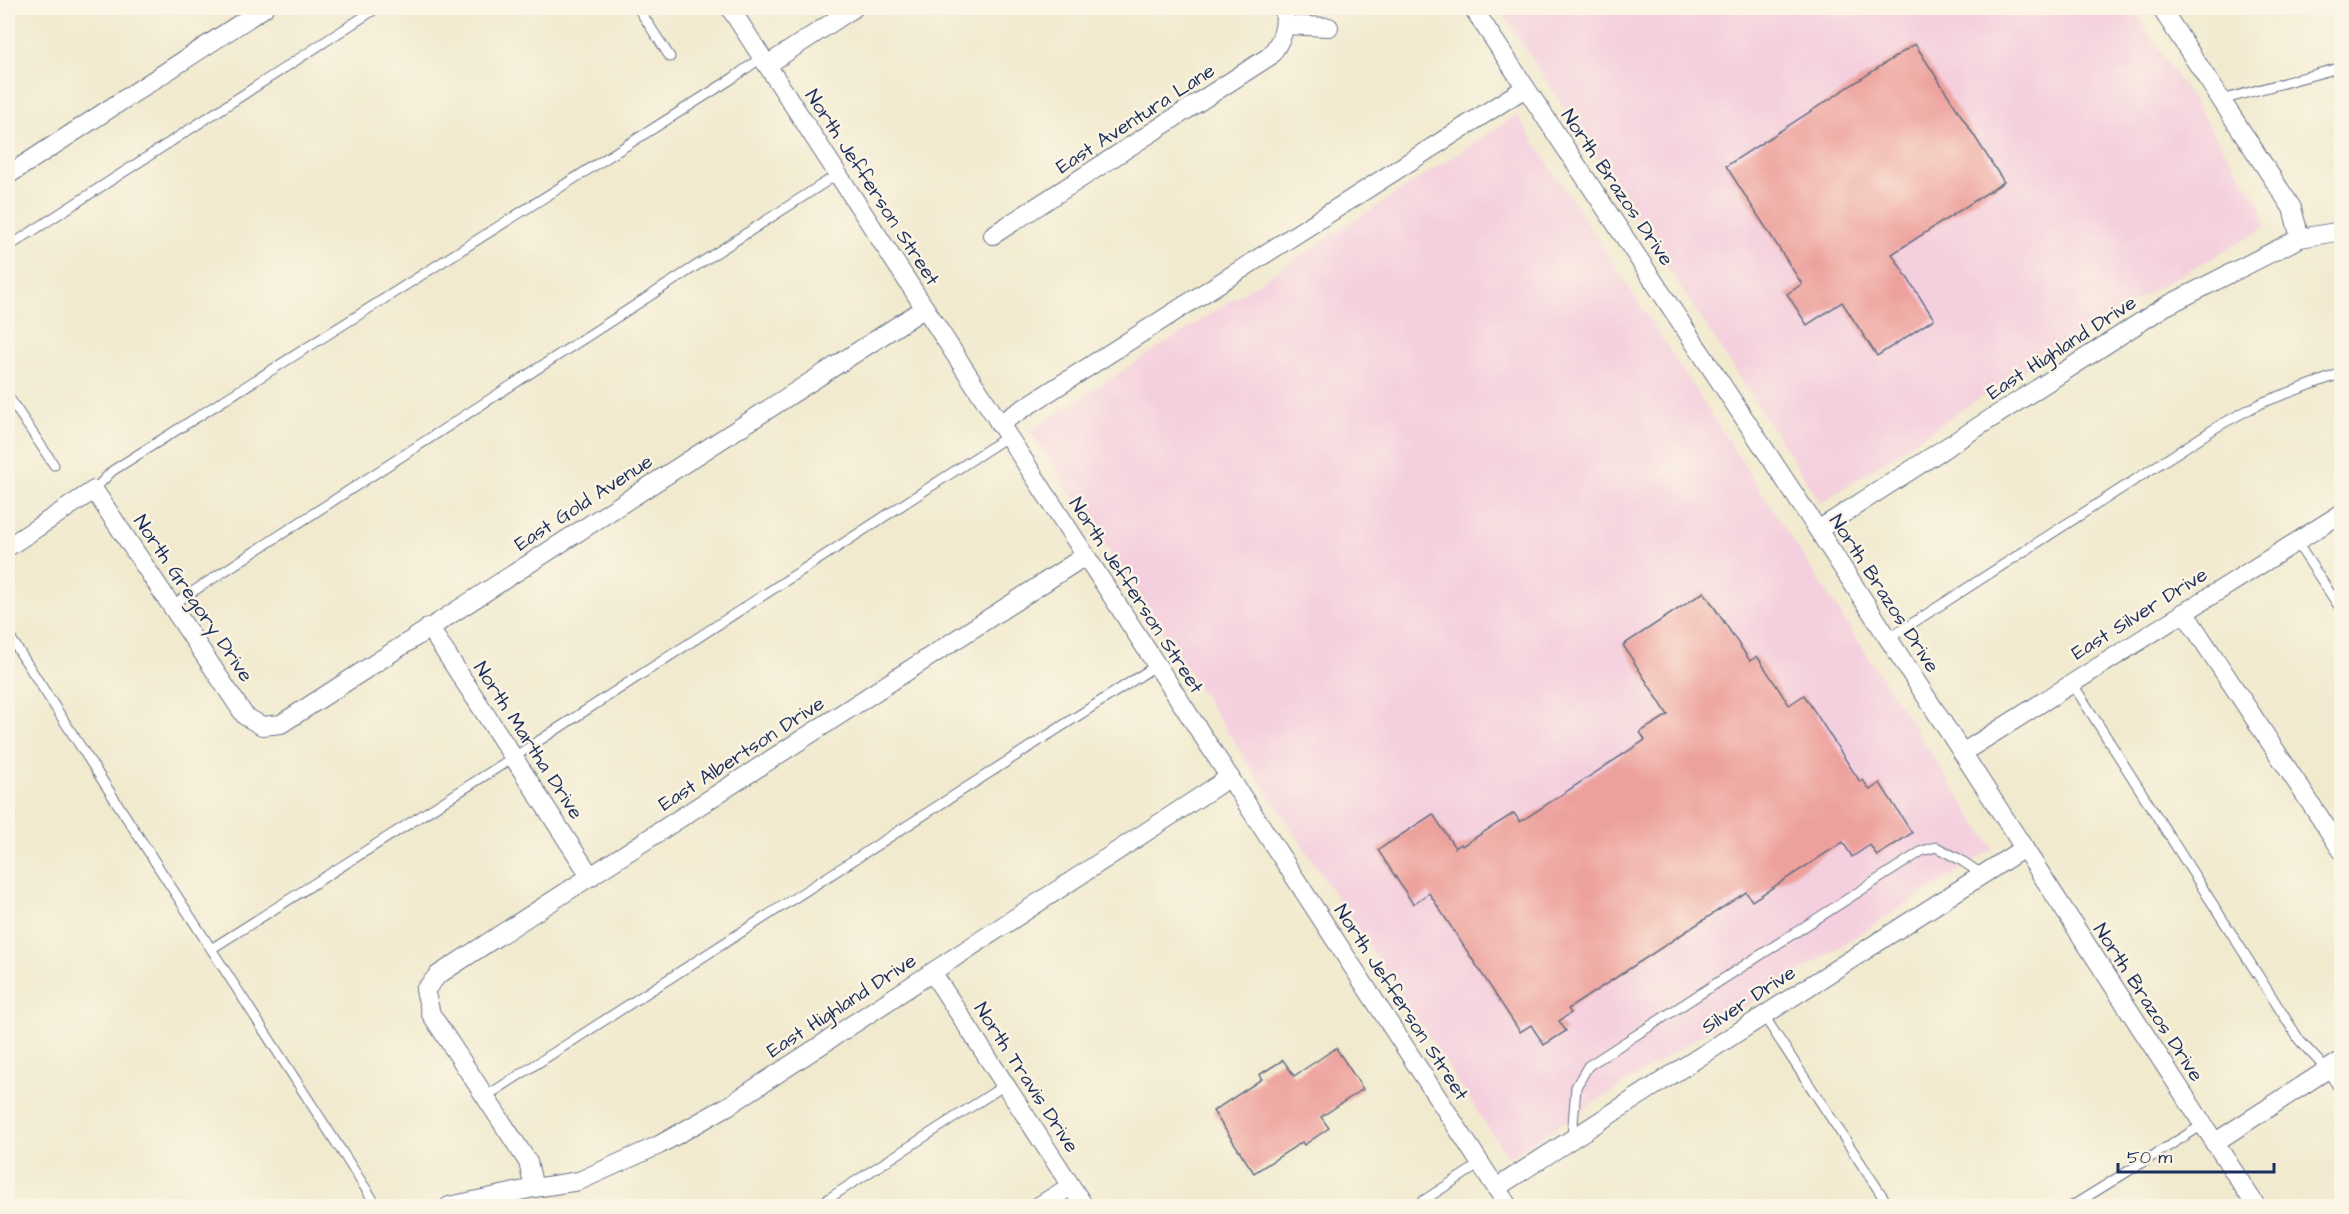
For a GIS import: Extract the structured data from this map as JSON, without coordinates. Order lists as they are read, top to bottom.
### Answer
{
  "streets": {
    "street": [
      "East Aventura Lane",
      "North Jefferson Street",
      "North Brazos Drive",
      "East Highland Drive",
      "East Gold Avenue",
      "North Gregory Drive",
      "East Silver Drive",
      "North Martha Drive",
      "East Albertson Drive",
      "Silver Drive",
      "North Travis Drive"
    ]
  },
  "crossings": [
    ["North Jefferson Street", "East Highland Drive"],
    ["North Jefferson Street", "East Gold Avenue"],
    ["North Jefferson Street", "East Albertson Drive"],
    ["North Jefferson Street", "Silver Drive"],
    ["North Brazos Drive", "East Highland Drive"],
    ["North Brazos Drive", "East Silver Drive"],
    ["North Brazos Drive", "Silver Drive"],
    ["East Highland Drive", "North Travis Drive"],
    ["East Gold Avenue", "North Gregory Drive"],
    ["East Gold Avenue", "North Martha Drive"],
    ["North Martha Drive", "East Albertson Drive"]
  ],
  "scale_bar": "50 m"
}
